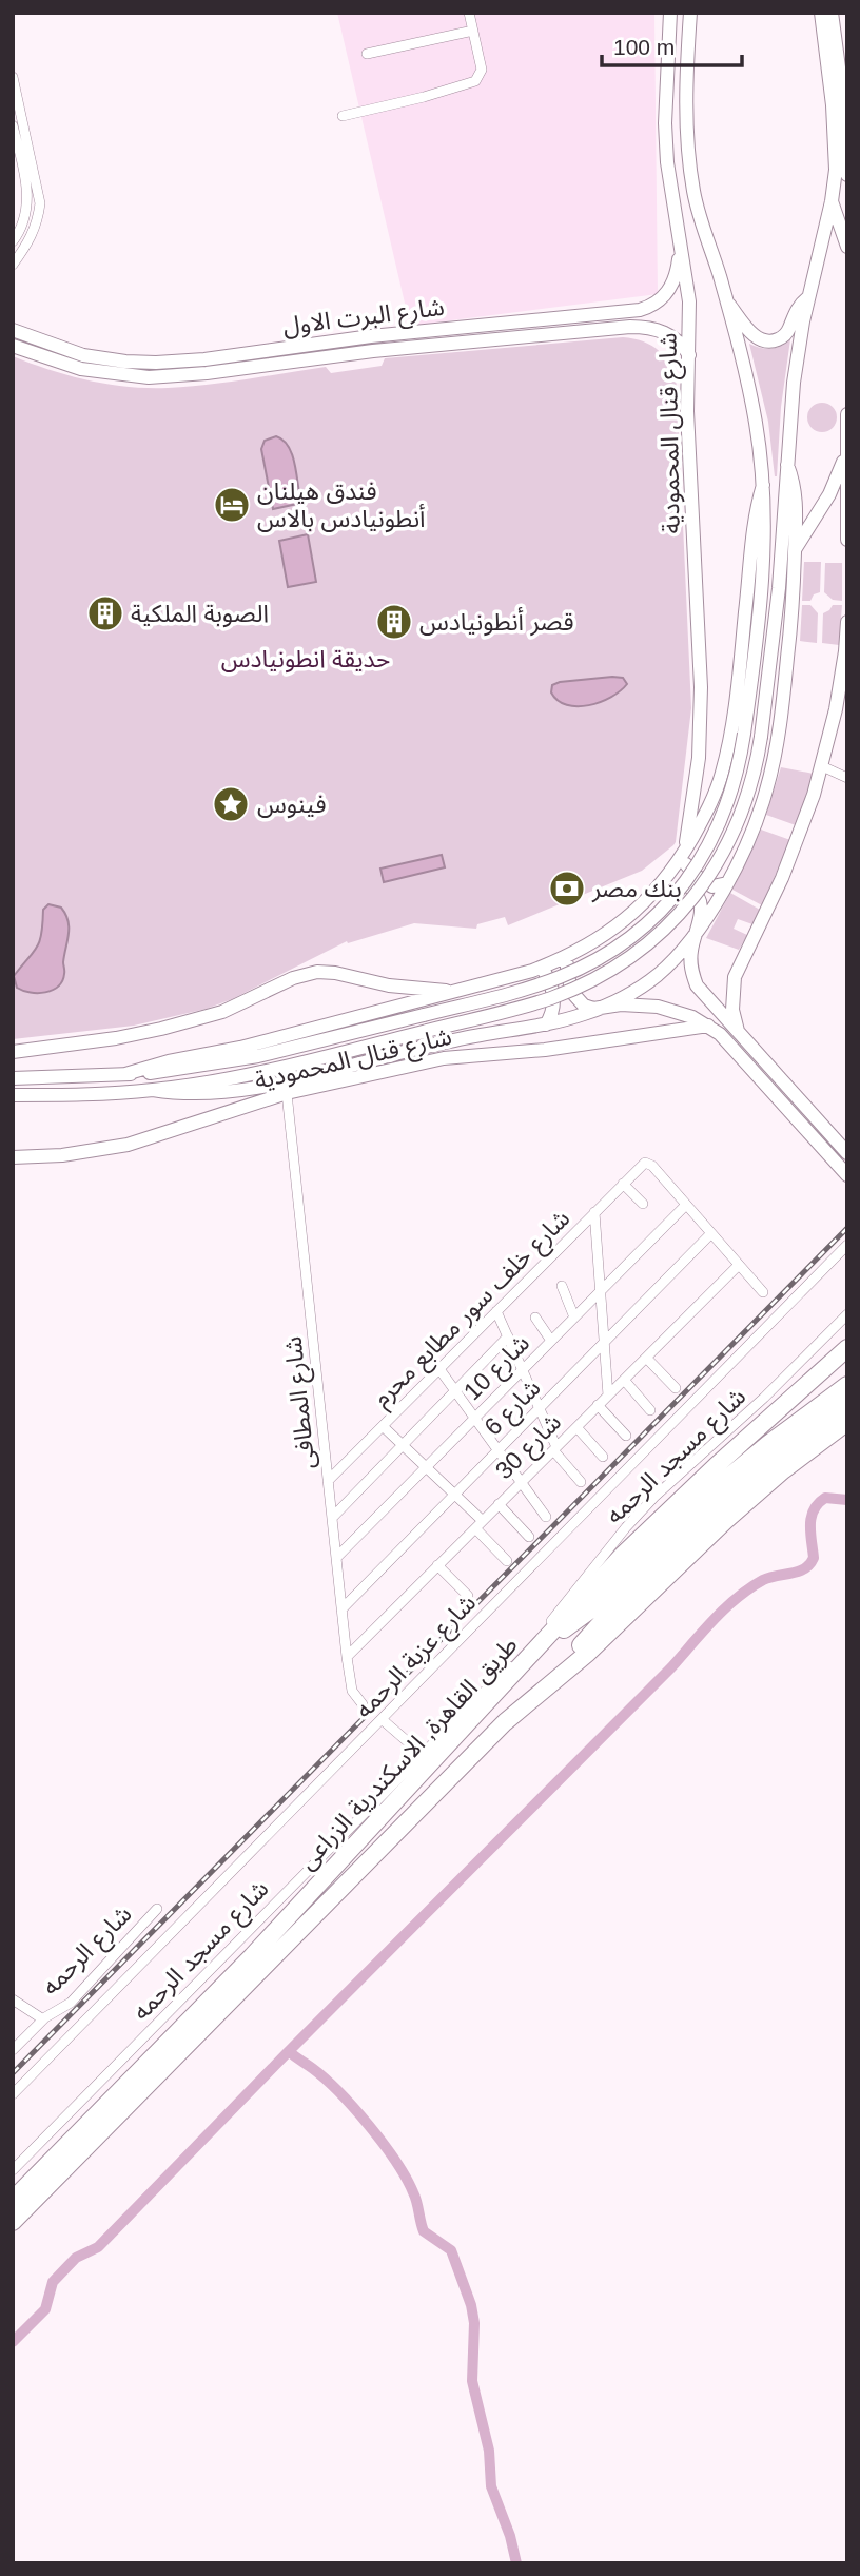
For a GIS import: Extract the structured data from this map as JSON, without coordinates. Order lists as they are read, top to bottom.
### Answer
{
  "streets": {
    "highway": ["طريق القاهرة, الاسكندرية الزراعى"],
    "main road": ["شارع البرت الاول", "شارع قنال المحمودية"],
    "street": [
      "شارع خلف سور مطابع محرم",
      "شارع 10",
      "شارع المطافى",
      "شارع 6",
      "شارع 30",
      "شارع مسجد الرحمه",
      "شارع عزبة الرحمه",
      "شارع الرحمه"
    ]
  },
  "crossings": [
    ["شارع البرت الاول", "شارع قنال المحمودية"],
    ["شارع قنال المحمودية", "شارع المطافى"],
    ["شارع خلف سور مطابع محرم", "شارع 10"],
    ["شارع خلف سور مطابع محرم", "شارع المطافى"],
    ["شارع 10", "شارع المطافى"],
    ["شارع المطافى", "شارع 6"],
    ["شارع المطافى", "شارع 30"]
  ],
  "parks": ["حديقة انطونيادس"],
  "places": {
    "hotel": ["فندق هيلنان أنطونيادس بالاس"],
    "building": ["الصوبة الملكية", "قصر أنطونيادس"],
    "place": ["فينوس"],
    "bank": ["بنك مصر"]
  },
  "scale_bar": "100 m"
}
